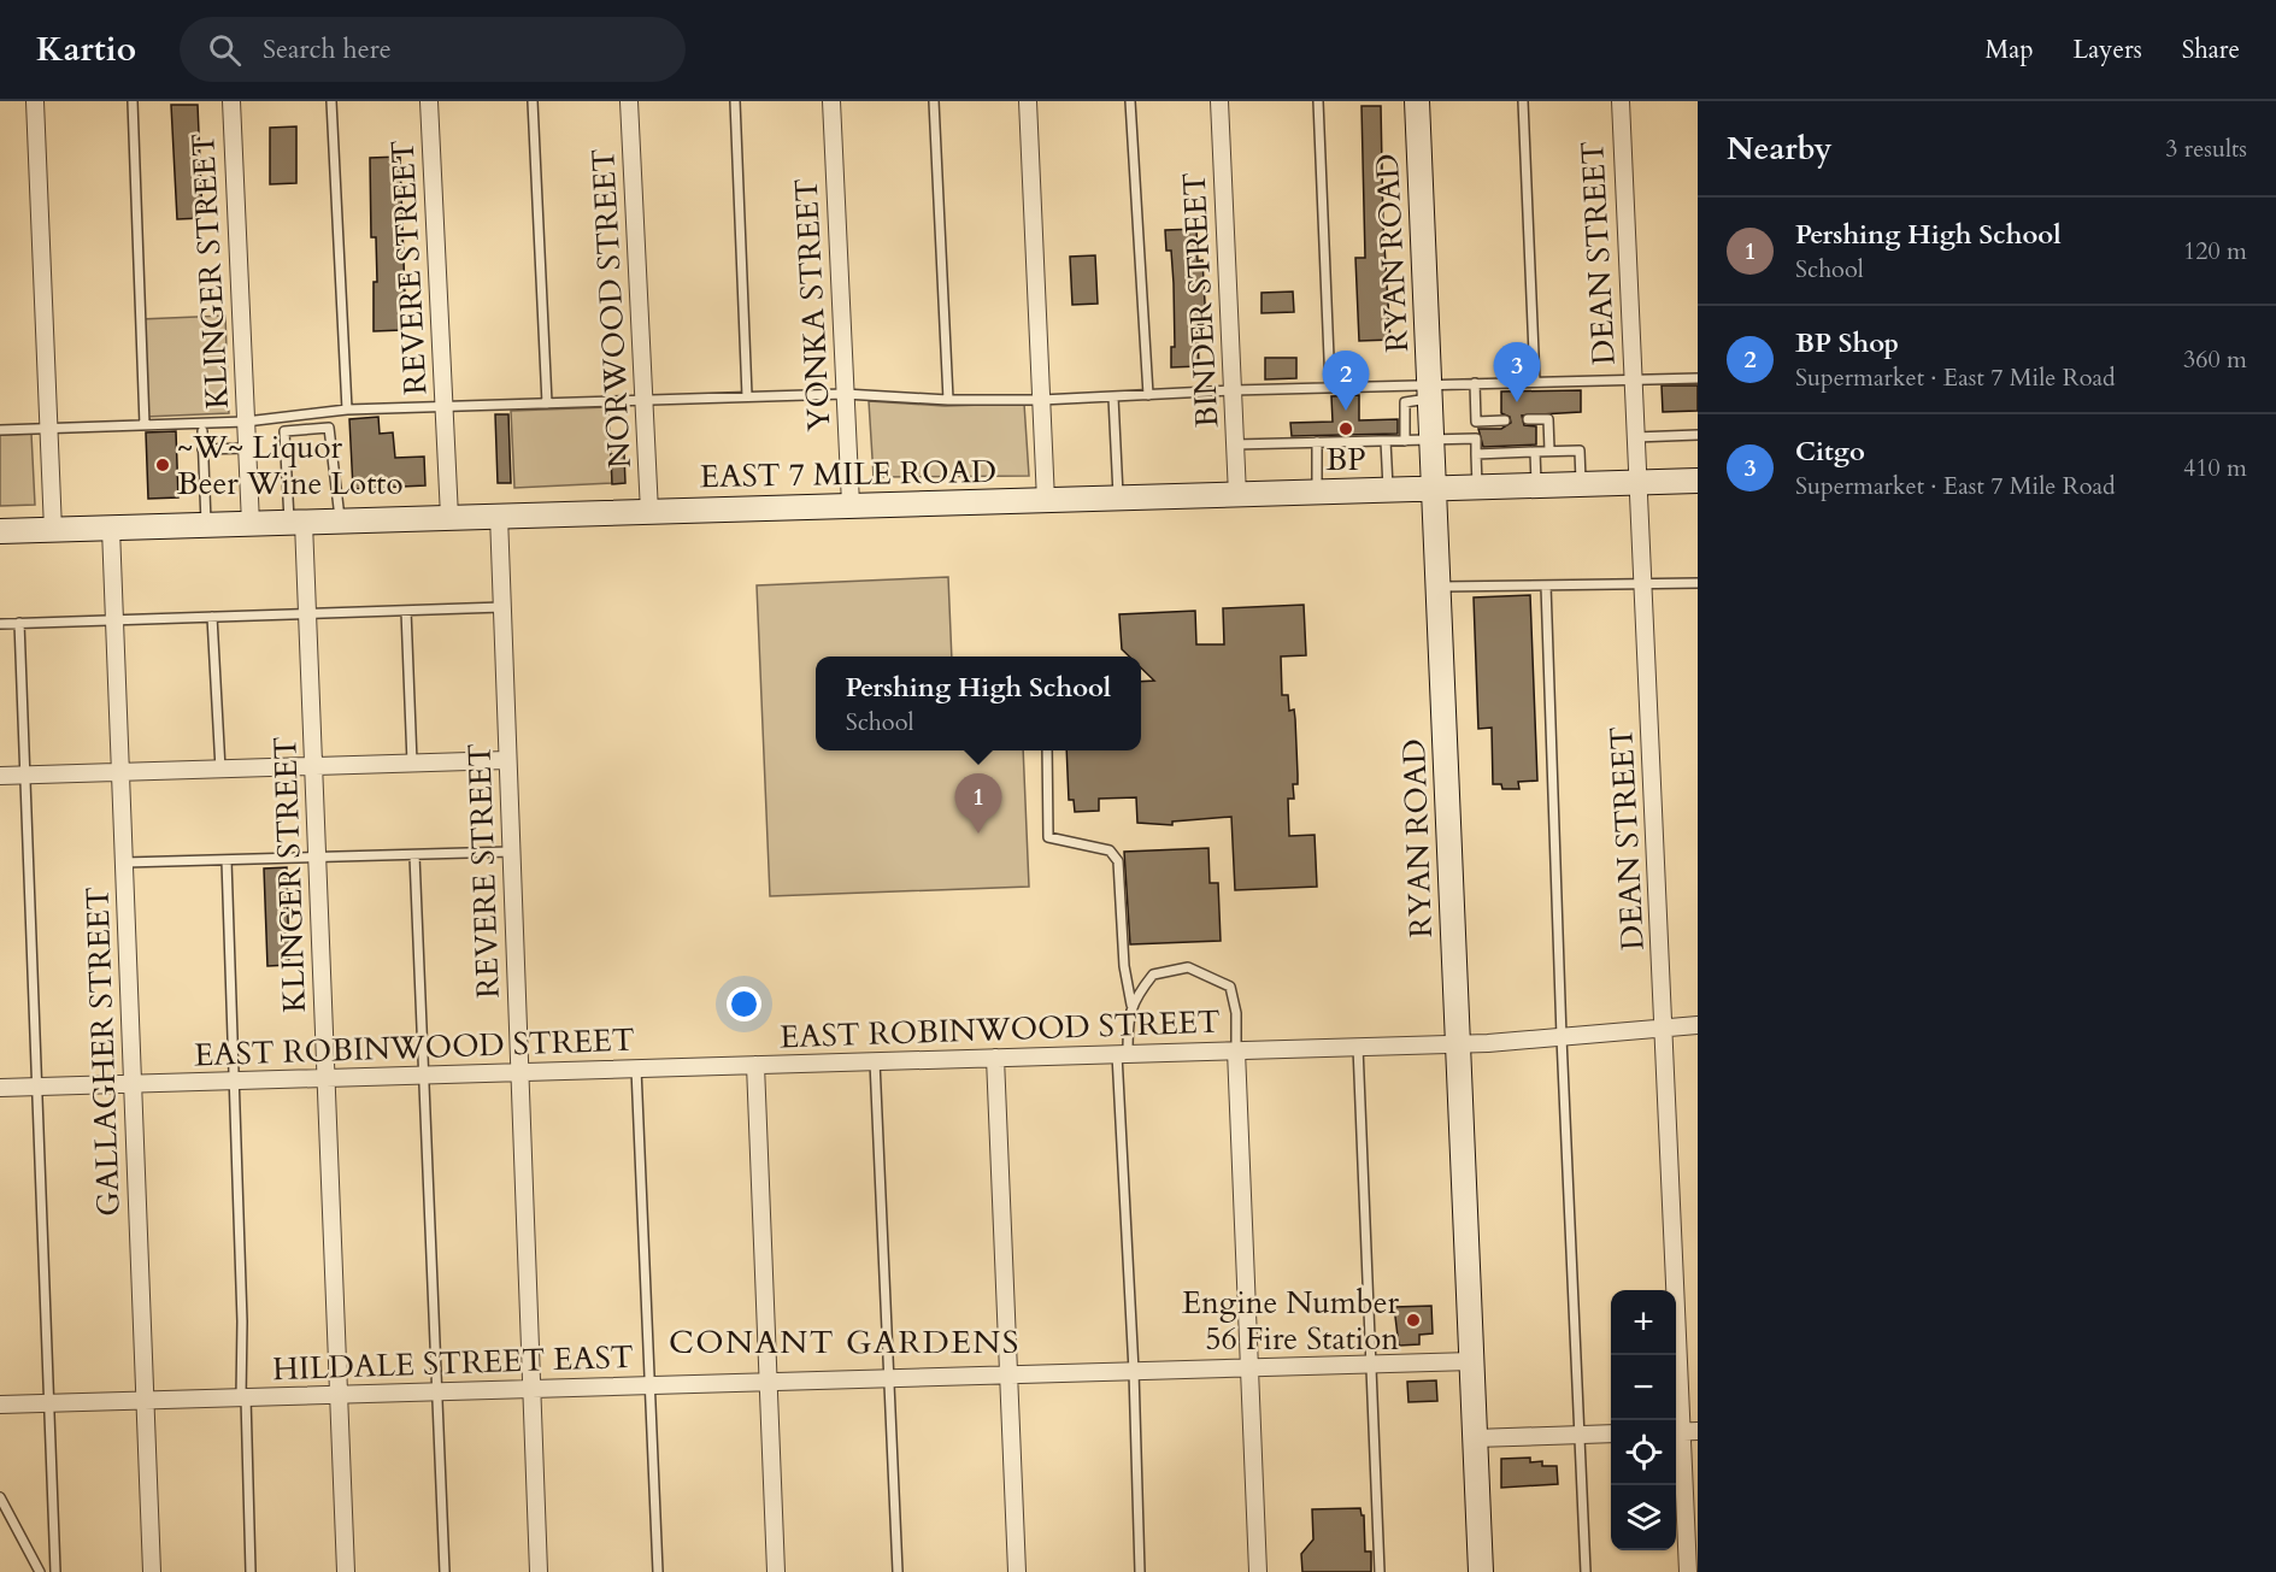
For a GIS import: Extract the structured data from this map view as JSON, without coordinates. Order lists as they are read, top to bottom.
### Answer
{
  "streets": {
    "street": [
      "RYAN ROAD",
      "DEAN STREET",
      "REVERE STREET",
      "KLINGER STREET",
      "BINDER STREET",
      "YONKA STREET",
      "NORWOOD STREET",
      "EAST 7 MILE ROAD",
      "EAST ROBINWOOD STREET",
      "GALLAGHER STREET",
      "HILDALE STREET EAST"
    ]
  },
  "crossings": [
    ["RYAN ROAD", "EAST 7 MILE ROAD"],
    ["RYAN ROAD", "EAST ROBINWOOD STREET"],
    ["RYAN ROAD", "HILDALE STREET EAST"],
    ["DEAN STREET", "EAST 7 MILE ROAD"],
    ["DEAN STREET", "EAST ROBINWOOD STREET"],
    ["REVERE STREET", "EAST 7 MILE ROAD"],
    ["REVERE STREET", "EAST ROBINWOOD STREET"],
    ["REVERE STREET", "HILDALE STREET EAST"],
    ["KLINGER STREET", "EAST 7 MILE ROAD"],
    ["KLINGER STREET", "EAST ROBINWOOD STREET"],
    ["KLINGER STREET", "HILDALE STREET EAST"],
    ["BINDER STREET", "EAST 7 MILE ROAD"],
    ["YONKA STREET", "EAST 7 MILE ROAD"],
    ["NORWOOD STREET", "EAST 7 MILE ROAD"],
    ["EAST 7 MILE ROAD", "GALLAGHER STREET"],
    ["EAST ROBINWOOD STREET", "GALLAGHER STREET"],
    ["GALLAGHER STREET", "HILDALE STREET EAST"]
  ],
  "districts": ["CONANT GARDENS"],
  "places": ["BP", "~W~ Liquor Beer Wine Lotto", "Engine Number 56 Fire Station"],
  "page": {
    "header": "Kartio",
    "search": "Search here",
    "nav": ["Map", "Layers", "Share"],
    "heading": ["Nearby", "3 results"],
    "list": [
      {
        "mark": "1",
        "name": "Pershing High School",
        "note": "School",
        "value": "120 m"
      },
      {
        "mark": "2",
        "name": "BP Shop",
        "note": "Supermarket · East 7 Mile Road",
        "value": "360 m"
      },
      {
        "mark": "3",
        "name": "Citgo",
        "note": "Supermarket · East 7 Mile Road",
        "value": "410 m"
      }
    ],
    "pins": ["3", "2", "1"],
    "popup": ["Pershing High School", "School"],
    "map_buttons": ["+", "−"]
  }
}
